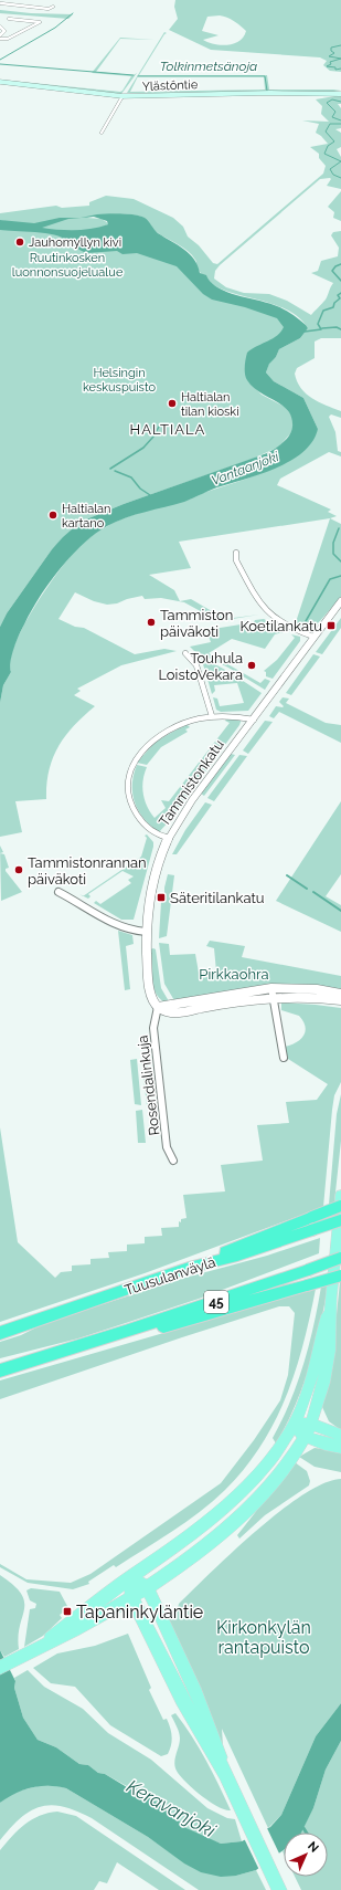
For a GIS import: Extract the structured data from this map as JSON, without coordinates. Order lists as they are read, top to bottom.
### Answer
{
  "streets": {
    "highway": ["Tuusulanväylä", "45"],
    "main road": ["Ylästöntie"],
    "street": ["Tammistonkatu", "Rosendalinkuja"]
  },
  "crossings": [
    ["Tammistonkatu", "Rosendalinkuja"]
  ],
  "districts": ["HALTIALA"],
  "water": ["Tolkinmetsänoja", "Vantaanjoki", "Keravanjoki"],
  "parks": [
    "Ruutinkosken luonnonsuojelualue",
    "Helsingin keskuspuisto",
    "Pirkkaohra",
    "Kirkonkylän rantapuisto"
  ],
  "places": {
    "other": [
      "Jauhomyllyn kivi",
      "Haltialan tilan kioski",
      "Haltialan kartano",
      "Tammiston päiväkoti",
      "Touhula LoistoVekara",
      "Tammistonrannan päiväkoti"
    ],
    "transit": ["Koetilankatu", "Säteritilankatu", "Tapaninkyläntie"]
  },
  "north": "top right"
}
